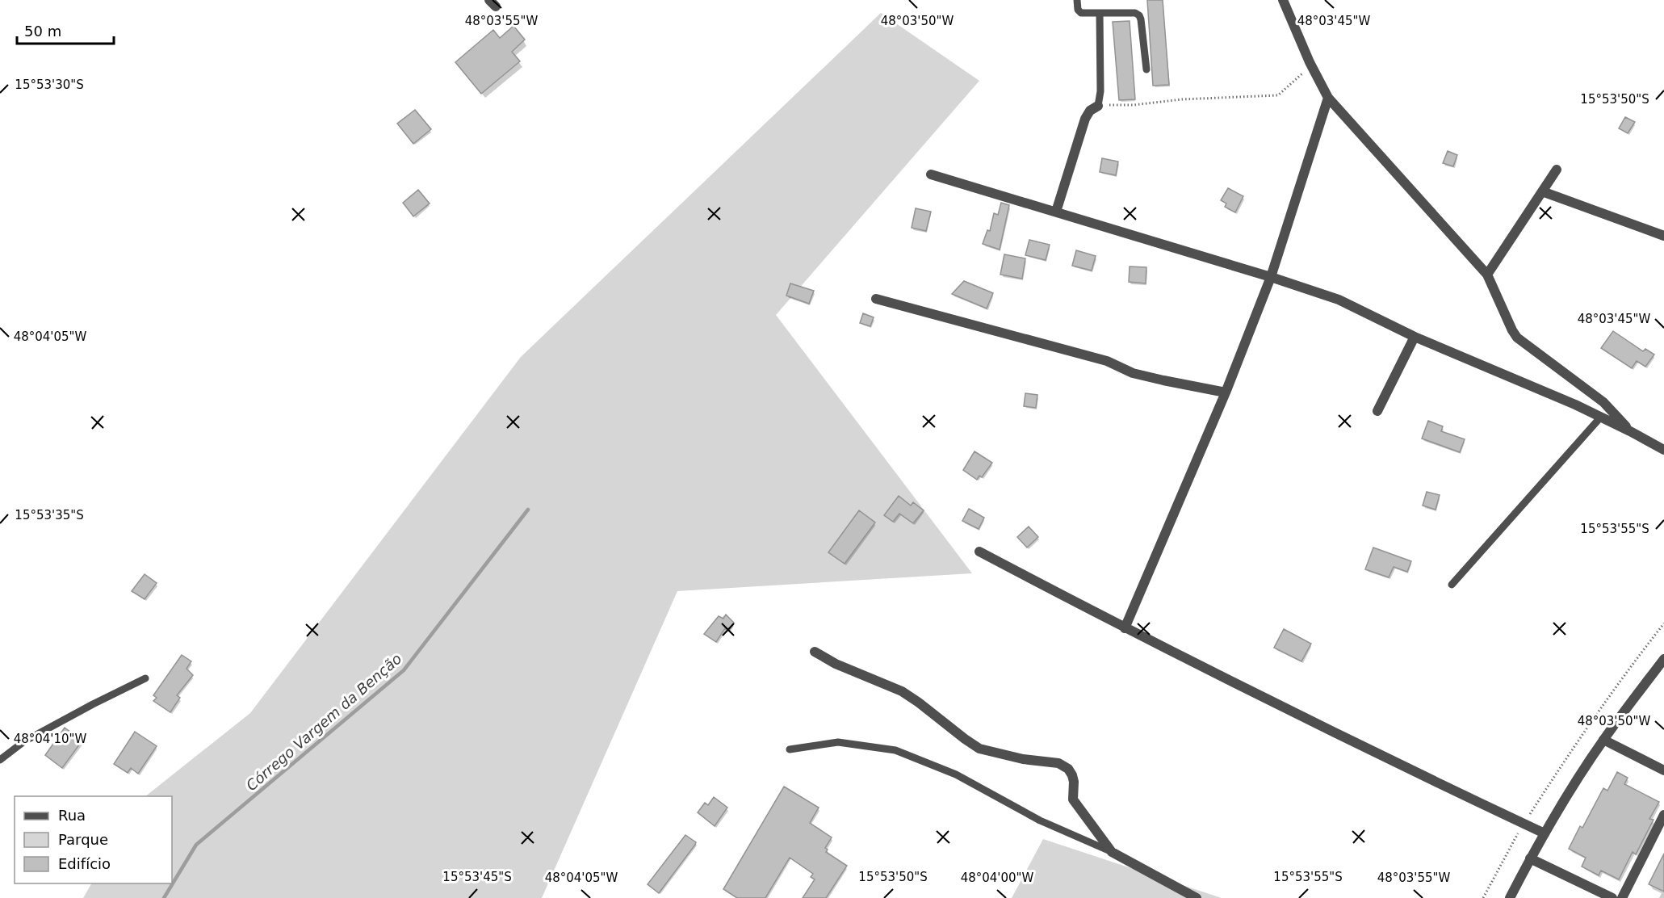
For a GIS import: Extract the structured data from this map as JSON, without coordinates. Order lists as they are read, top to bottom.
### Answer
{
  "water": ["Córrego Vargem da Benção"],
  "legend": ["Rua", "Parque", "Edifício"],
  "scale_bar": "50 m",
  "coordinates": [
    "48°03'55\"W",
    "48°03'50\"W",
    "48°03'45\"W",
    "15°53'30\"S",
    "15°53'50\"S",
    "48°04'05\"W",
    "15°53'35\"S",
    "15°53'55\"S",
    "48°04'10\"W",
    "15°53'45\"S",
    "48°04'00\"W"
  ]
}
